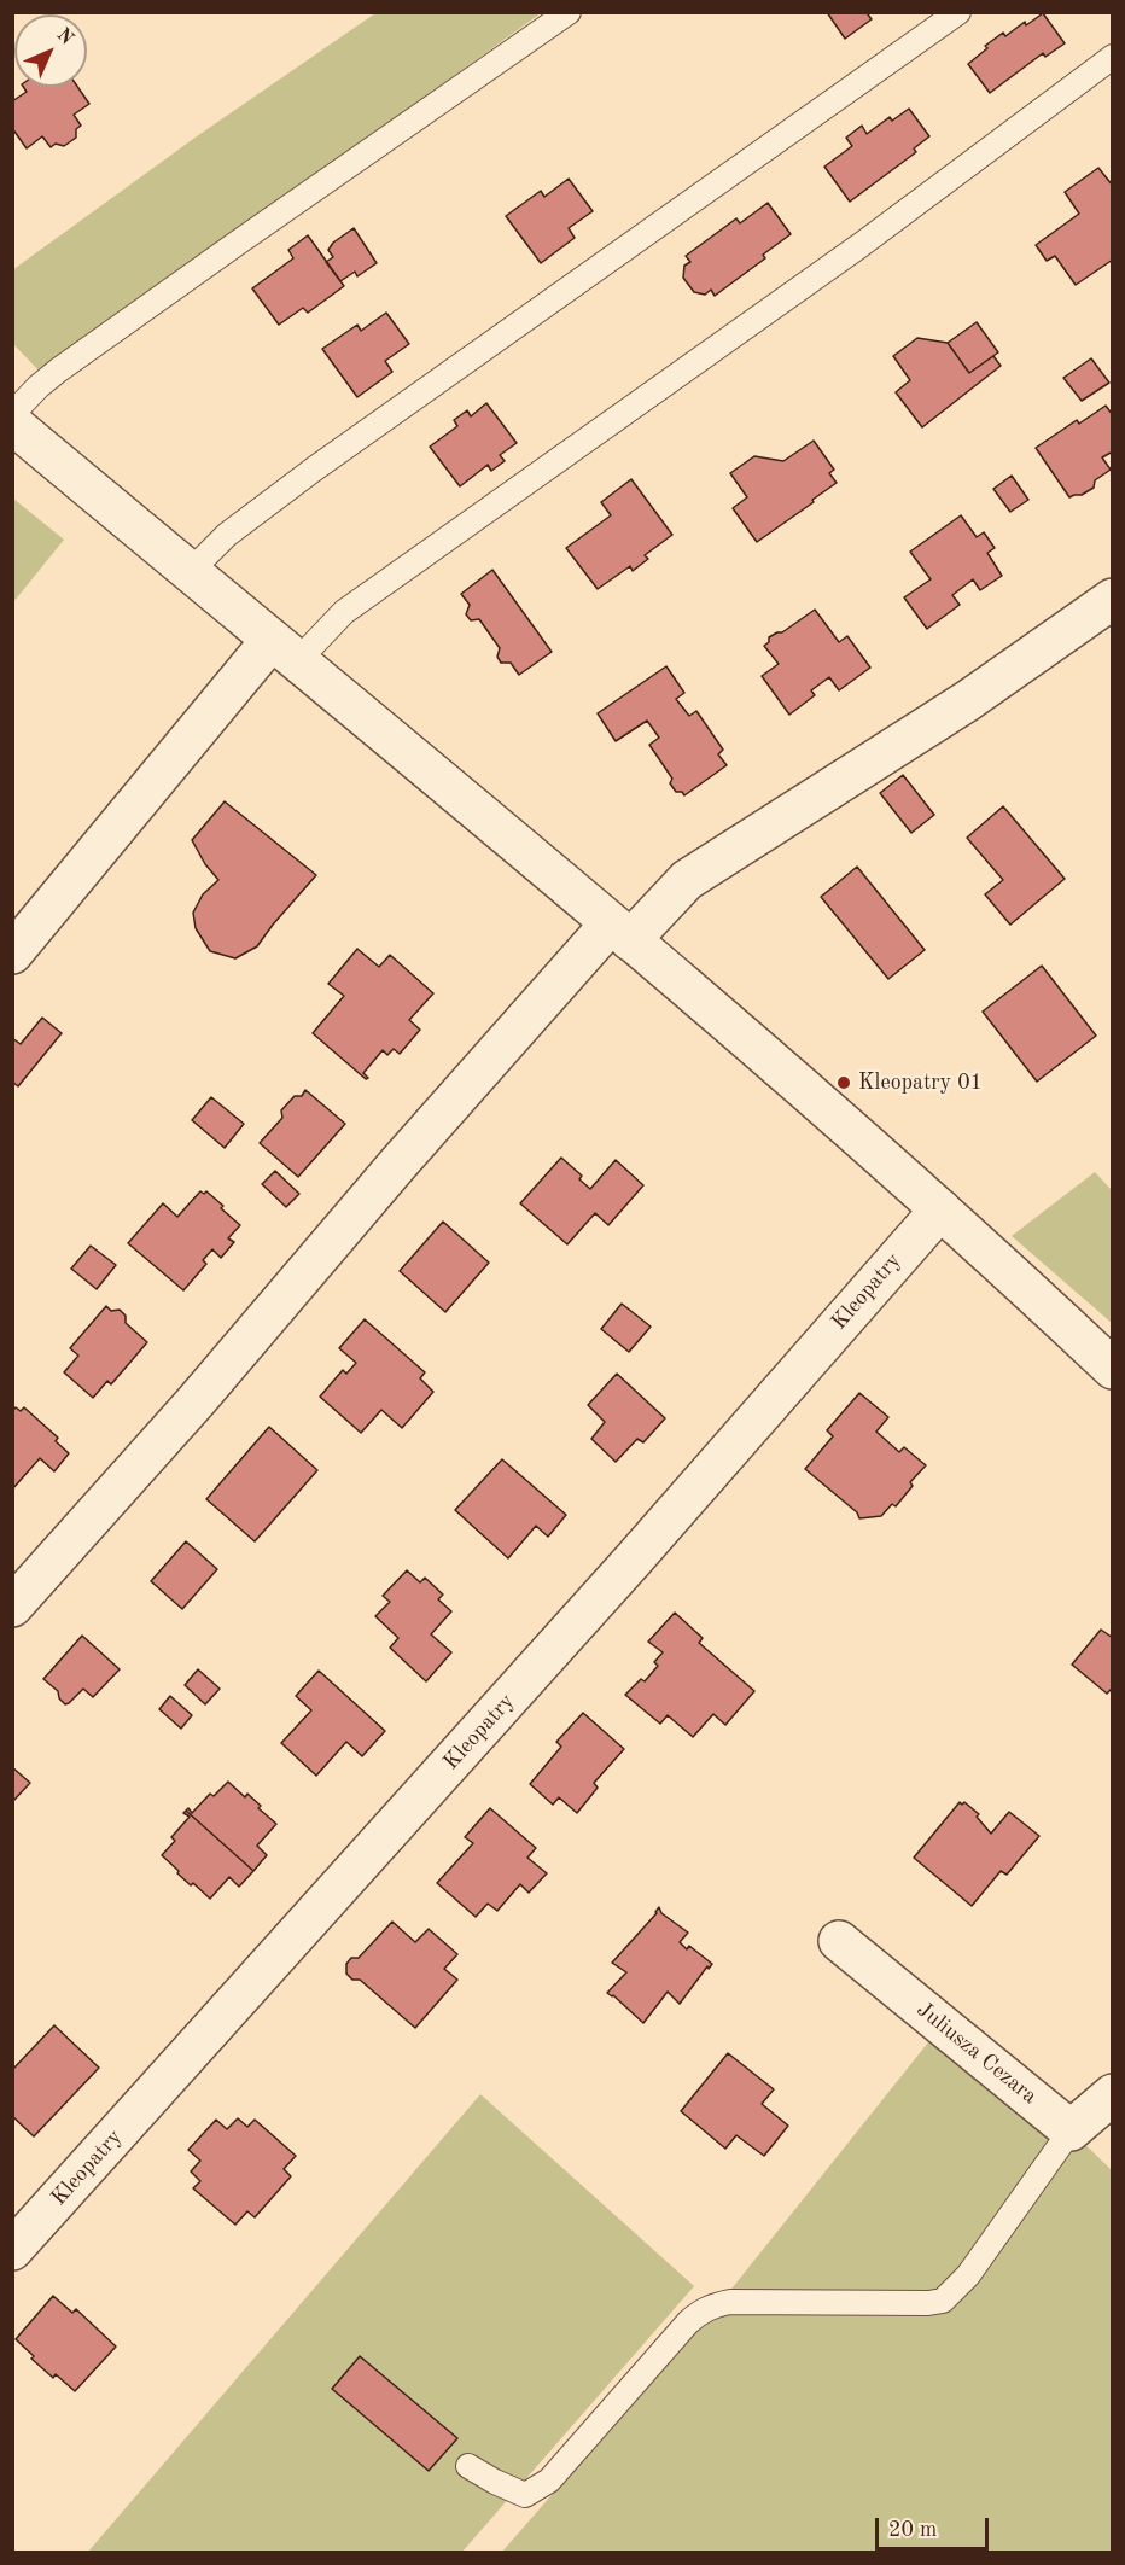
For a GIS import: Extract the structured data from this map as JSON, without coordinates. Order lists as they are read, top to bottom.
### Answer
{
  "streets": {
    "street": ["Kleopatry", "Juliusza Cezara"]
  },
  "places": ["Kleopatry 01"],
  "scale_bar": "20 m",
  "north": "top right"
}
